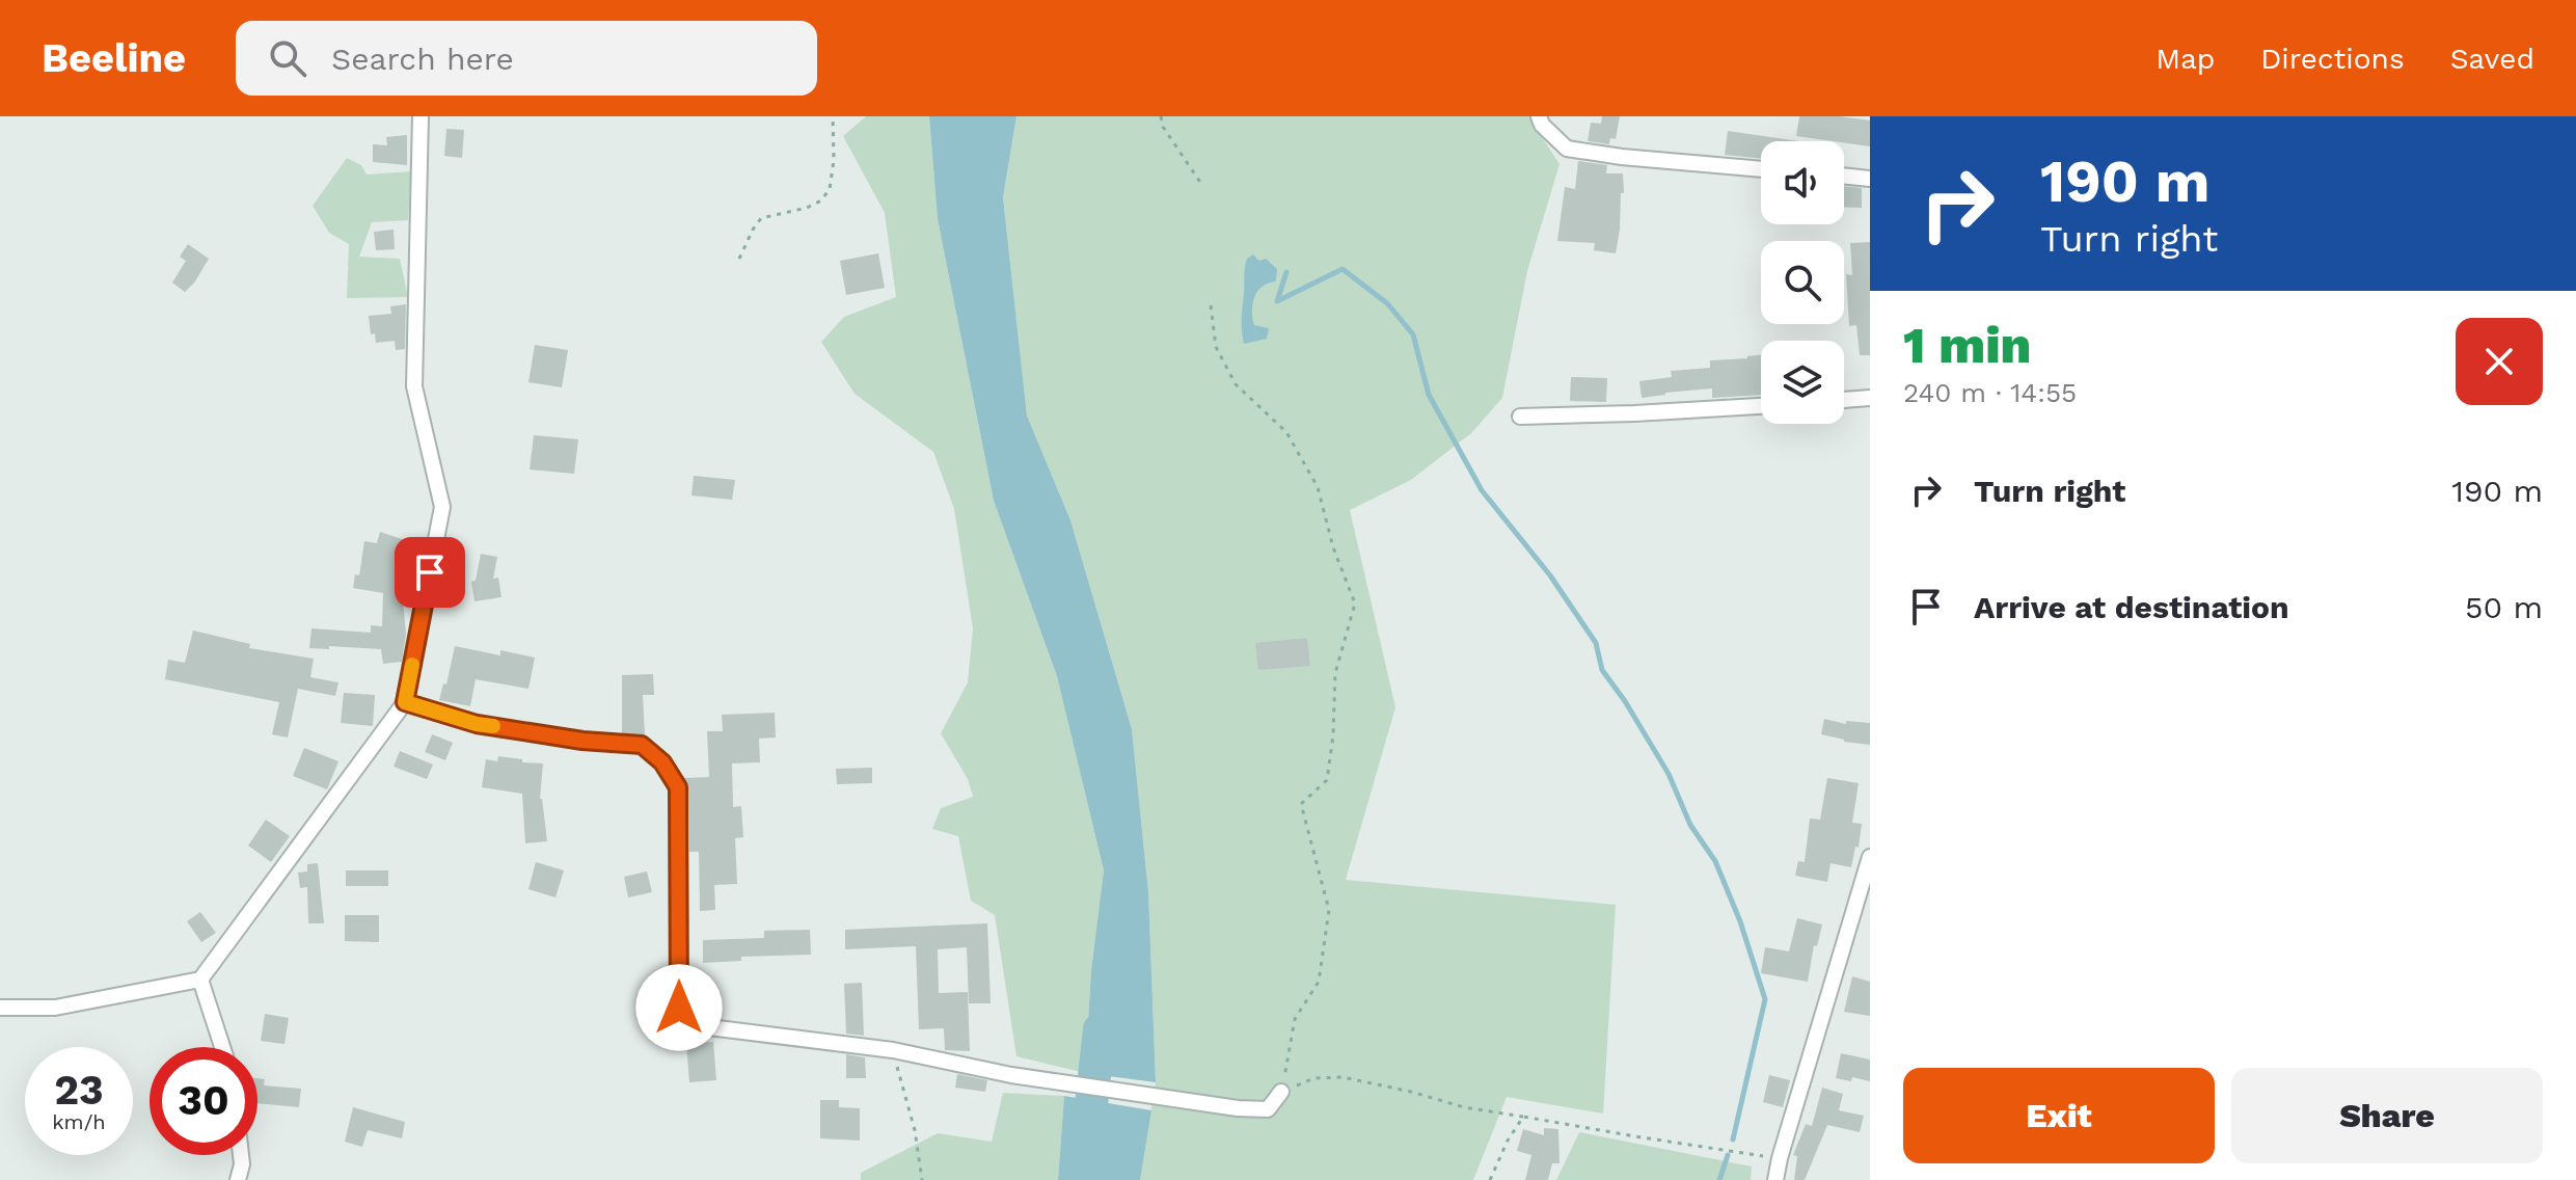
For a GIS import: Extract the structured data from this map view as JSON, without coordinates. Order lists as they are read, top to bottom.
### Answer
{
  "page": {
    "header": "Beeline",
    "search": "Search here",
    "nav": ["Map", "Directions", "Saved"],
    "turn": ["190 m", "Turn right"],
    "heading": ["1 min", "240 m · 14:55"],
    "list": [
      {
        "name": "Turn right",
        "value": "190 m"
      },
      {
        "name": "Arrive at destination",
        "value": "50 m"
      }
    ],
    "speed": "23 km/h",
    "limit": "30",
    "buttons": ["Exit", "Share"]
  }
}
